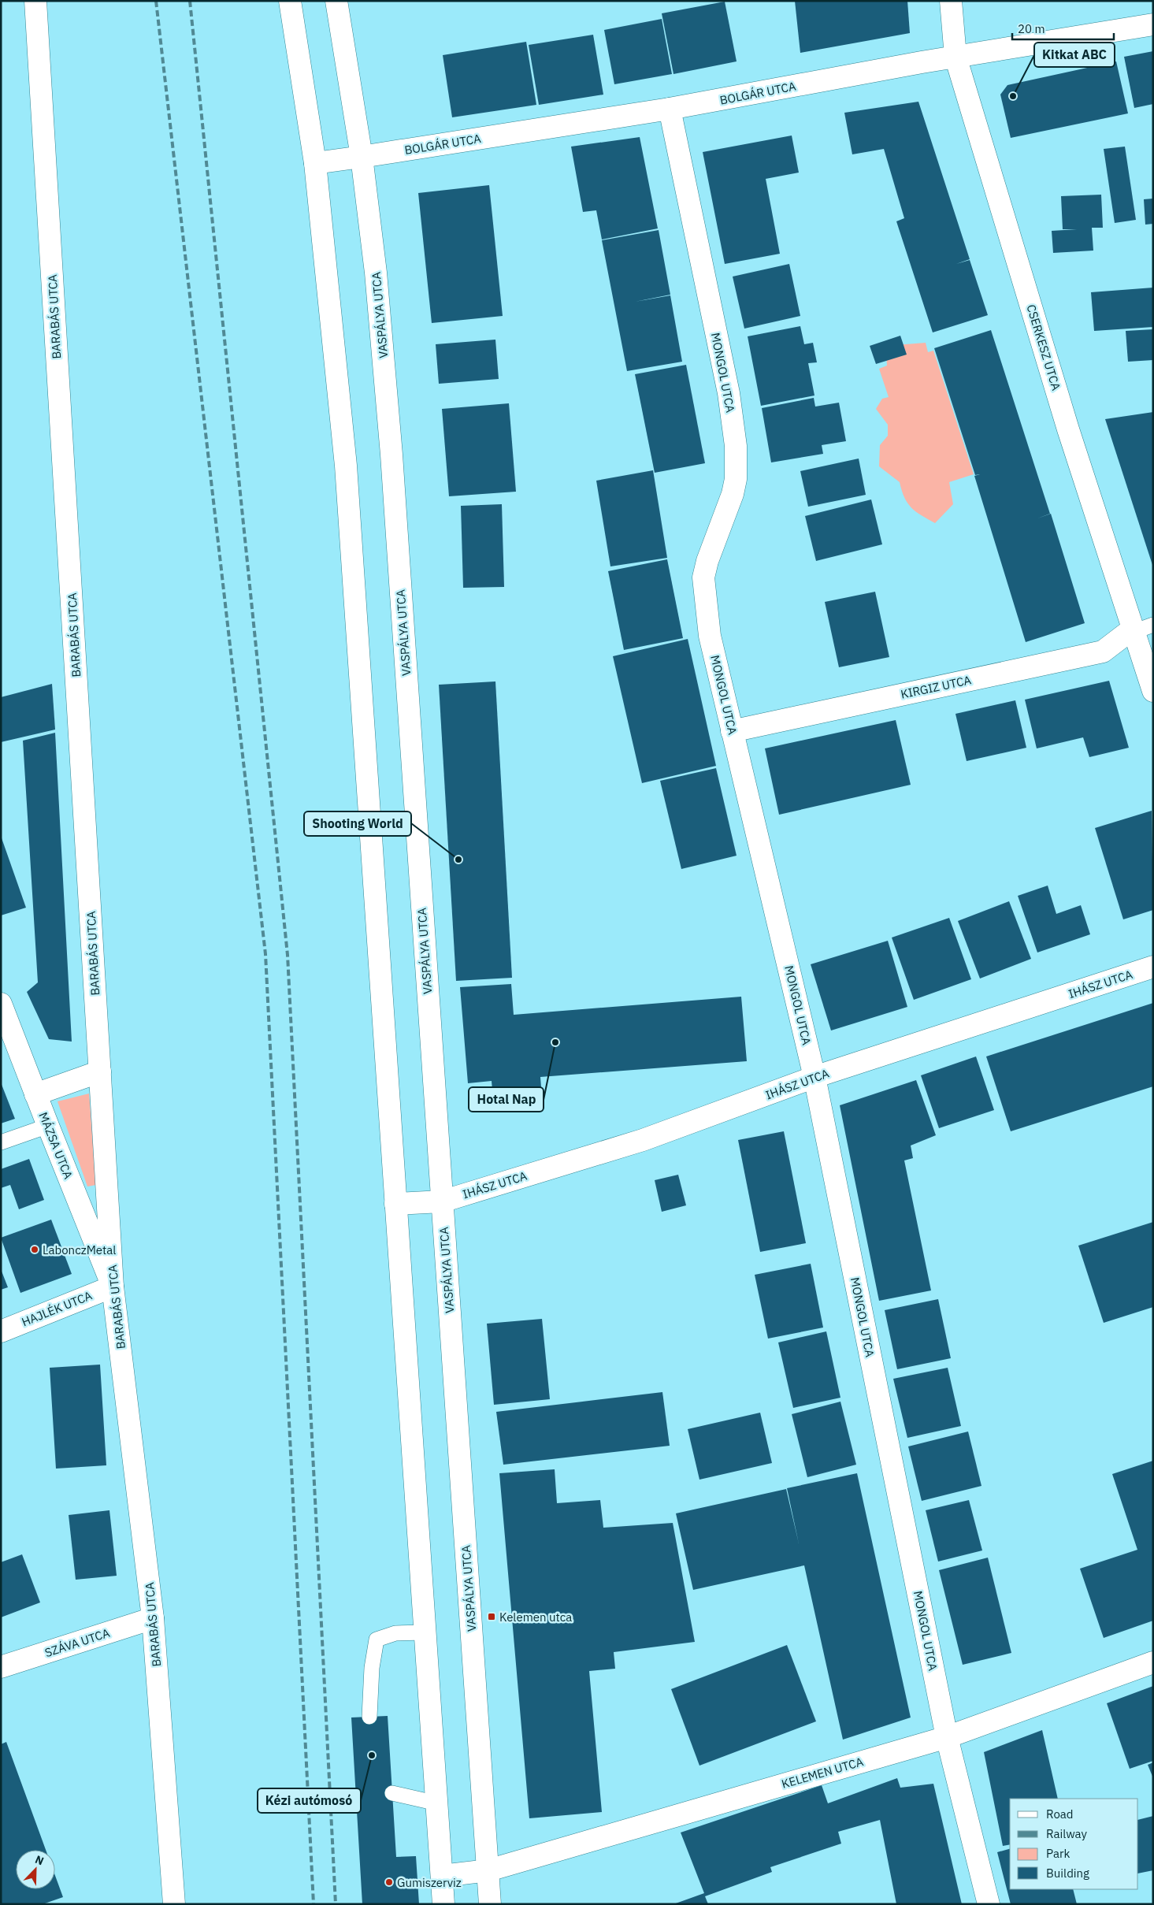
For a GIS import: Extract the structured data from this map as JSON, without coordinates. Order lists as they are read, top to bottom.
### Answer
{
  "streets": {
    "street": [
      "BOLGÁR UTCA",
      "VASPÁLYA UTCA",
      "BARABÁS UTCA",
      "CSERKESZ UTCA",
      "MONGOL UTCA",
      "KIRGIZ UTCA",
      "IHÁSZ UTCA",
      "MÁZSA UTCA",
      "HAJLÉK UTCA",
      "SZÁVA UTCA",
      "KELEMEN UTCA"
    ]
  },
  "crossings": [
    ["BOLGÁR UTCA", "VASPÁLYA UTCA"],
    ["BOLGÁR UTCA", "CSERKESZ UTCA"],
    ["BOLGÁR UTCA", "MONGOL UTCA"],
    ["VASPÁLYA UTCA", "IHÁSZ UTCA"],
    ["VASPÁLYA UTCA", "KELEMEN UTCA"],
    ["BARABÁS UTCA", "MÁZSA UTCA"],
    ["BARABÁS UTCA", "HAJLÉK UTCA"],
    ["BARABÁS UTCA", "SZÁVA UTCA"],
    ["CSERKESZ UTCA", "KIRGIZ UTCA"],
    ["MONGOL UTCA", "KIRGIZ UTCA"],
    ["MONGOL UTCA", "IHÁSZ UTCA"],
    ["MONGOL UTCA", "KELEMEN UTCA"],
    ["MÁZSA UTCA", "HAJLÉK UTCA"]
  ],
  "places": {
    "other": [
      "Kitkat ABC",
      "Shooting World",
      "Hotal Nap",
      "LabonczMetal",
      "Kézi autómosó",
      "Gumiszerviz"
    ],
    "transit": ["Kelemen utca"]
  },
  "legend": [
    "Road",
    "Railway",
    "Park",
    "Building"
  ],
  "scale_bar": "20 m",
  "north": "top right"
}
